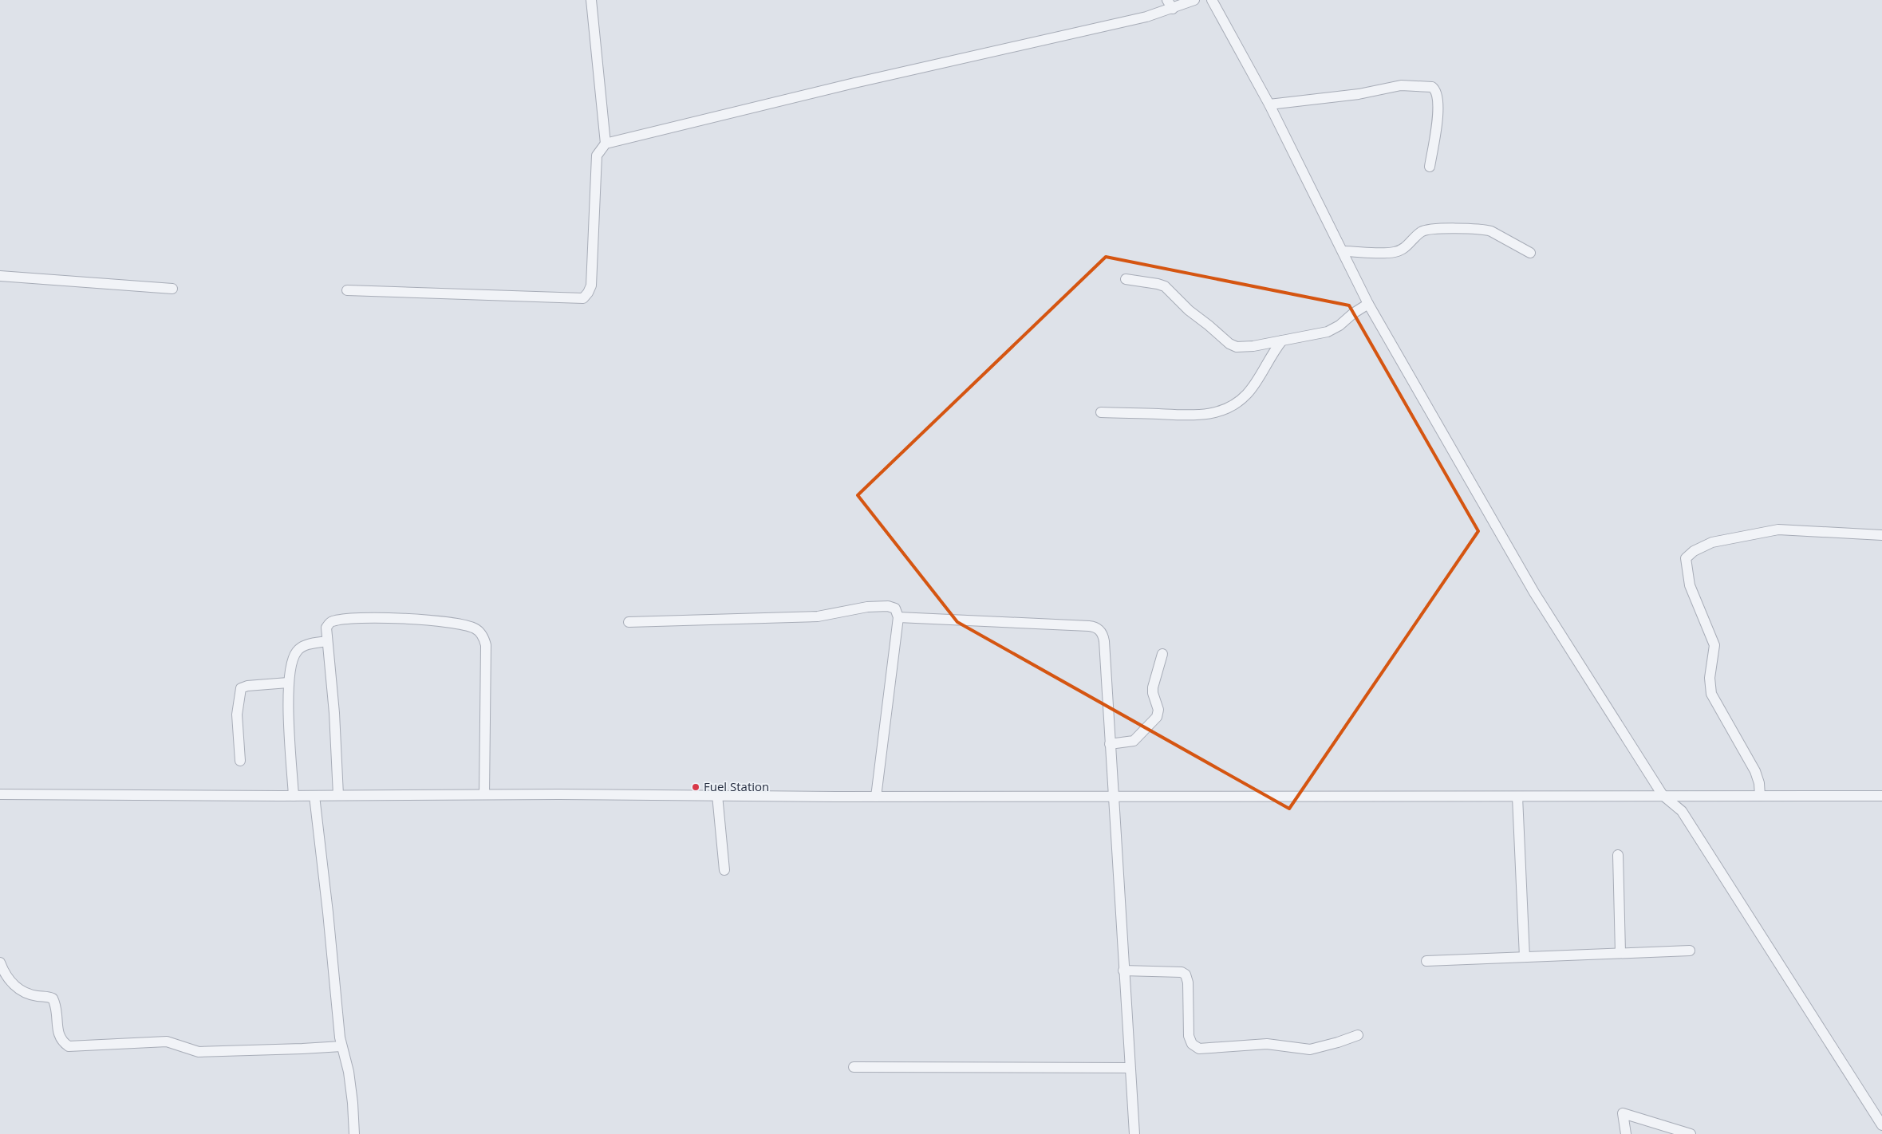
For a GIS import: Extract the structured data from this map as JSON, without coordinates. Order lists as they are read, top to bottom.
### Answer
{
  "places": ["Fuel Station"]
}
